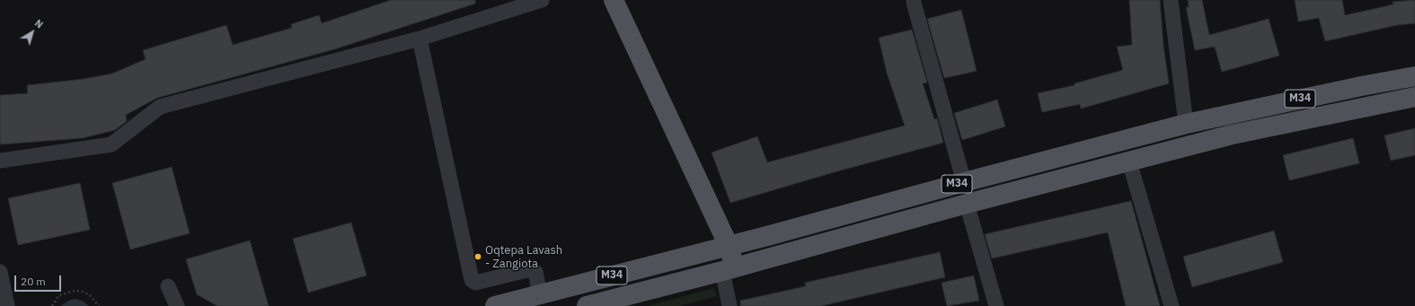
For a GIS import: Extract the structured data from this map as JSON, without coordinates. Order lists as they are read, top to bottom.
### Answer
{
  "streets": {
    "main road": ["M34"]
  },
  "places": ["Oqtepa Lavash - Zangiota"],
  "scale_bar": "20 m",
  "north": "top right"
}
